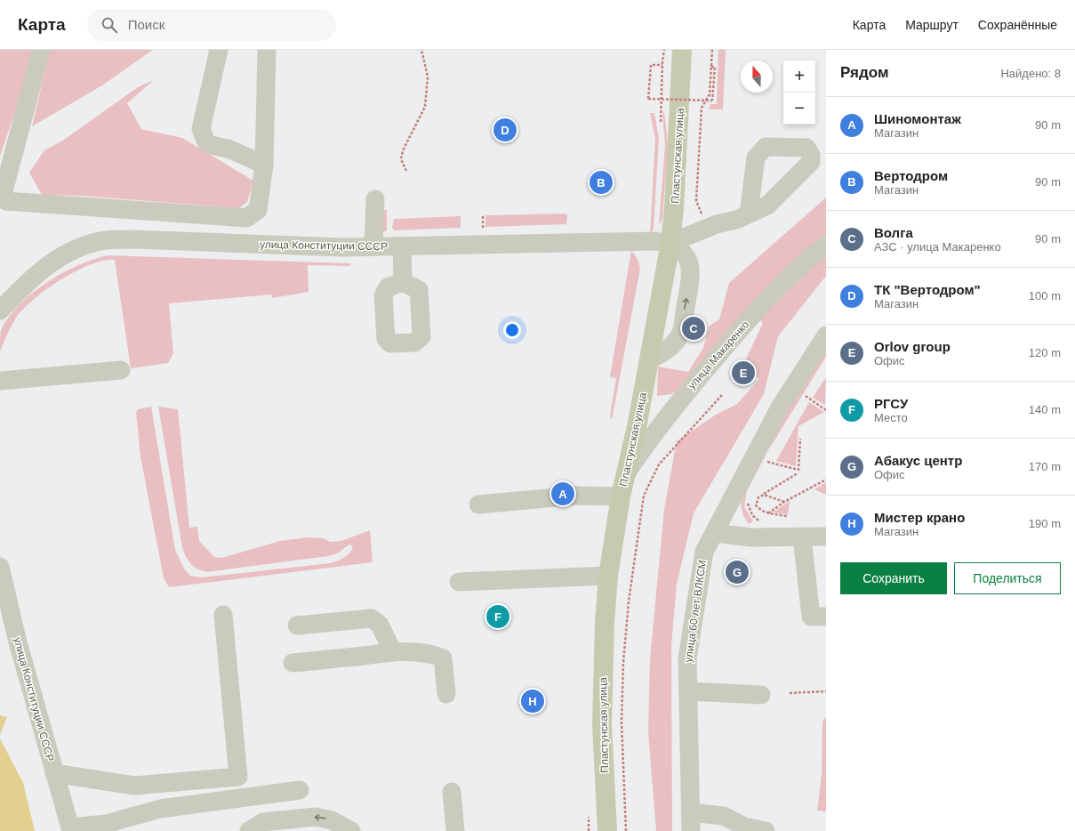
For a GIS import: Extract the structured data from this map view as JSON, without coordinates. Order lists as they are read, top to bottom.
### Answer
{
  "streets": {
    "main road": ["Пластунская улица"],
    "street": ["улица Конституции СССР", "улица Макаренко", "улица 60 лет ВЛКСМ"]
  },
  "crossings": [
    ["Пластунская улица", "улица Конституции СССР"],
    ["Пластунская улица", "улица Макаренко"]
  ],
  "north": "top",
  "page": {
    "header": "Карта",
    "search": "Поиск",
    "nav": ["Карта", "Маршрут", "Сохранённые"],
    "heading": ["Рядом", "Найдено: 8"],
    "map_buttons": ["+", "−"],
    "list": [
      {
        "mark": "A",
        "name": "Шиномонтаж",
        "note": "Магазин",
        "value": "90 m"
      },
      {
        "mark": "B",
        "name": "Вертодром",
        "note": "Магазин",
        "value": "90 m"
      },
      {
        "mark": "C",
        "name": "Волга",
        "note": "АЗС · улица Макаренко",
        "value": "90 m"
      },
      {
        "mark": "D",
        "name": "ТК \"Вертодром\"",
        "note": "Магазин",
        "value": "100 m"
      },
      {
        "mark": "E",
        "name": "Orlov group",
        "note": "Офис",
        "value": "120 m"
      },
      {
        "mark": "F",
        "name": "РГСУ",
        "note": "Место",
        "value": "140 m"
      },
      {
        "mark": "G",
        "name": "Абакус центр",
        "note": "Офис",
        "value": "170 m"
      },
      {
        "mark": "H",
        "name": "Мистер крано",
        "note": "Магазин",
        "value": "190 m"
      }
    ],
    "pins": [
      "D",
      "B",
      "C",
      "E",
      "A",
      "G",
      "F",
      "H"
    ],
    "buttons": ["Сохранить", "Поделиться"]
  }
}
